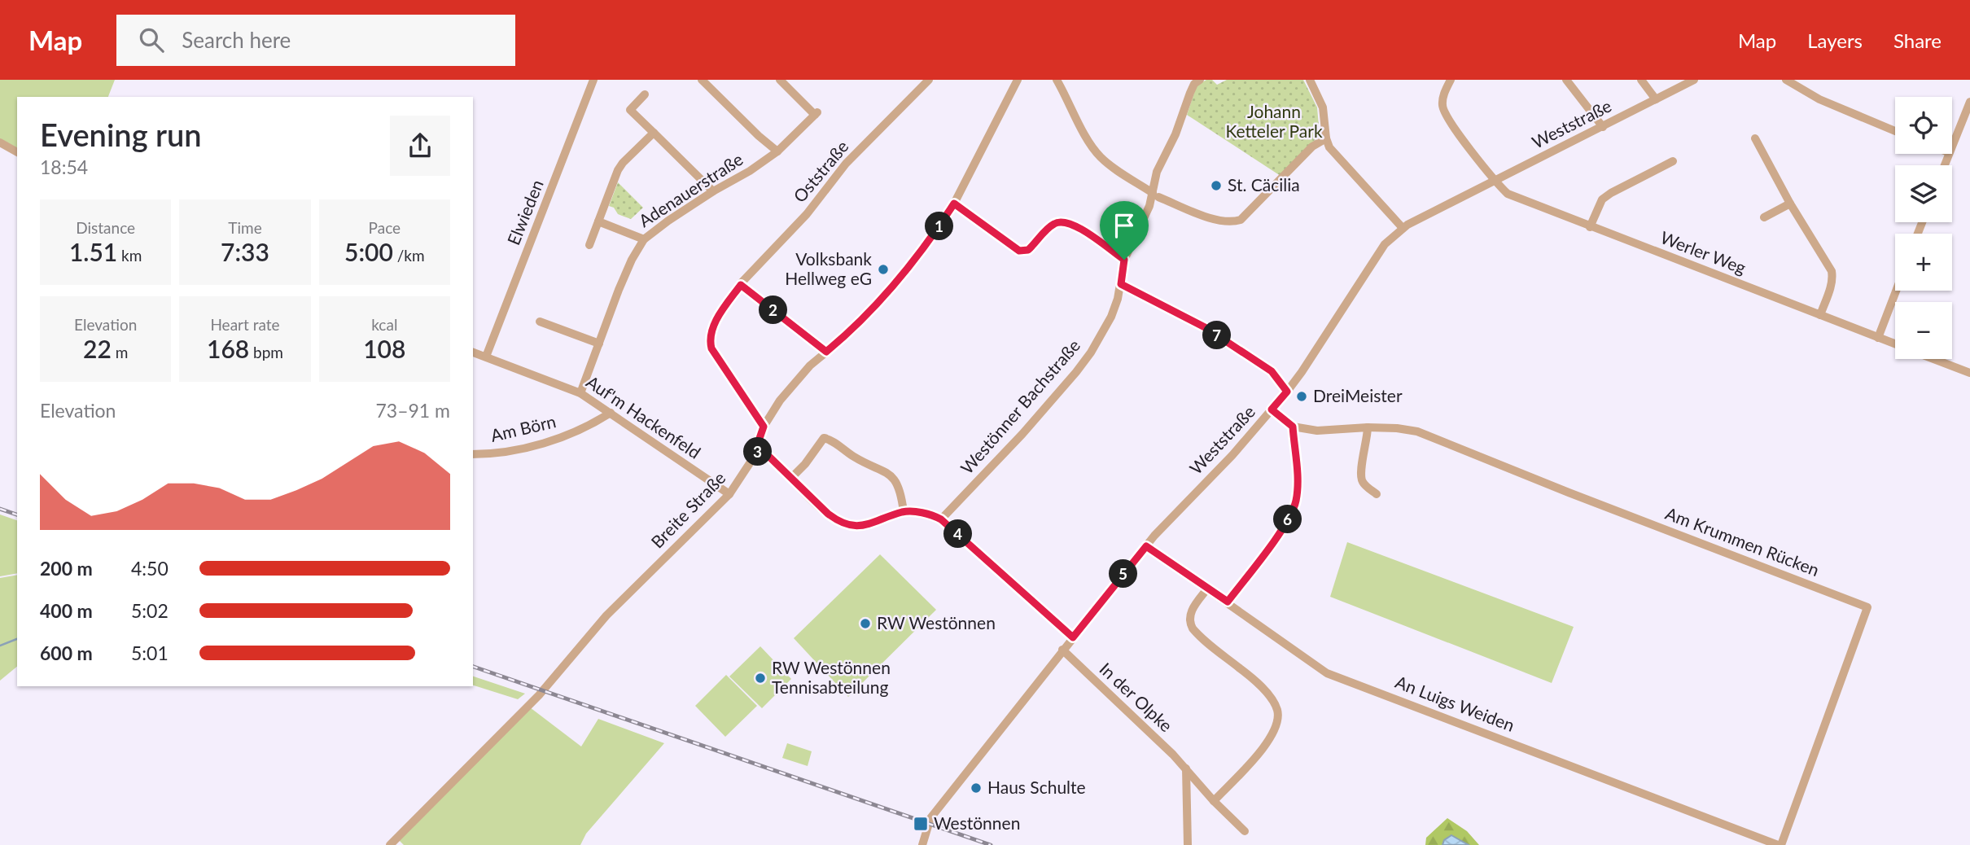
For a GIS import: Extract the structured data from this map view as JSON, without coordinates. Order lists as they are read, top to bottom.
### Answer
{
  "streets": {
    "street": [
      "Weststraße",
      "Oststraße",
      "Adenauerstraße",
      "Elwieden",
      "Werler Weg",
      "Westönner Bachstraße",
      "Auf'm Hackenfeld",
      "Am Börn",
      "Breite Straße",
      "Am Krummen Rücken",
      "In der Olpke",
      "An Luigs Weiden"
    ]
  },
  "crossings": [
    ["Weststraße", "Werler Weg"],
    ["Weststraße", "In der Olpke"],
    ["Weststraße", "An Luigs Weiden"],
    ["Oststraße", "Breite Straße"],
    ["Adenauerstraße", "Auf'm Hackenfeld"],
    ["Elwieden", "Auf'm Hackenfeld"],
    ["Auf'm Hackenfeld", "Am Börn"],
    ["Auf'm Hackenfeld", "Breite Straße"],
    ["Am Krummen Rücken", "An Luigs Weiden"]
  ],
  "parks": ["Johann Ketteler Park"],
  "places": {
    "other": [
      "St. Cäcilia",
      "Volksbank Hellweg eG",
      "DreiMeister",
      "RW Westönnen",
      "RW Westönnen Tennisabteilung",
      "Haus Schulte"
    ],
    "transit": ["Westönnen"]
  },
  "page": {
    "header": "Map",
    "search": "Search here",
    "nav": ["Map", "Layers", "Share"],
    "map_buttons": ["+", "−"],
    "heading": ["Evening run", "18:54"],
    "stats": [
      ["Distance", "1.51 km"],
      ["Time", "7:33"],
      ["Pace", "5:00 /km"],
      ["Elevation", "22 m"],
      ["Heart rate", "168 bpm"],
      ["kcal", "108"]
    ],
    "pins": [
      "1",
      "2",
      "7",
      "3",
      "6",
      "4",
      "5"
    ],
    "chart": ["Elevation", "73–91 m"],
    "list": [
      {
        "name": "200 m",
        "note": "4:50"
      },
      {
        "name": "400 m",
        "note": "5:02"
      },
      {
        "name": "600 m",
        "note": "5:01"
      }
    ]
  }
}
